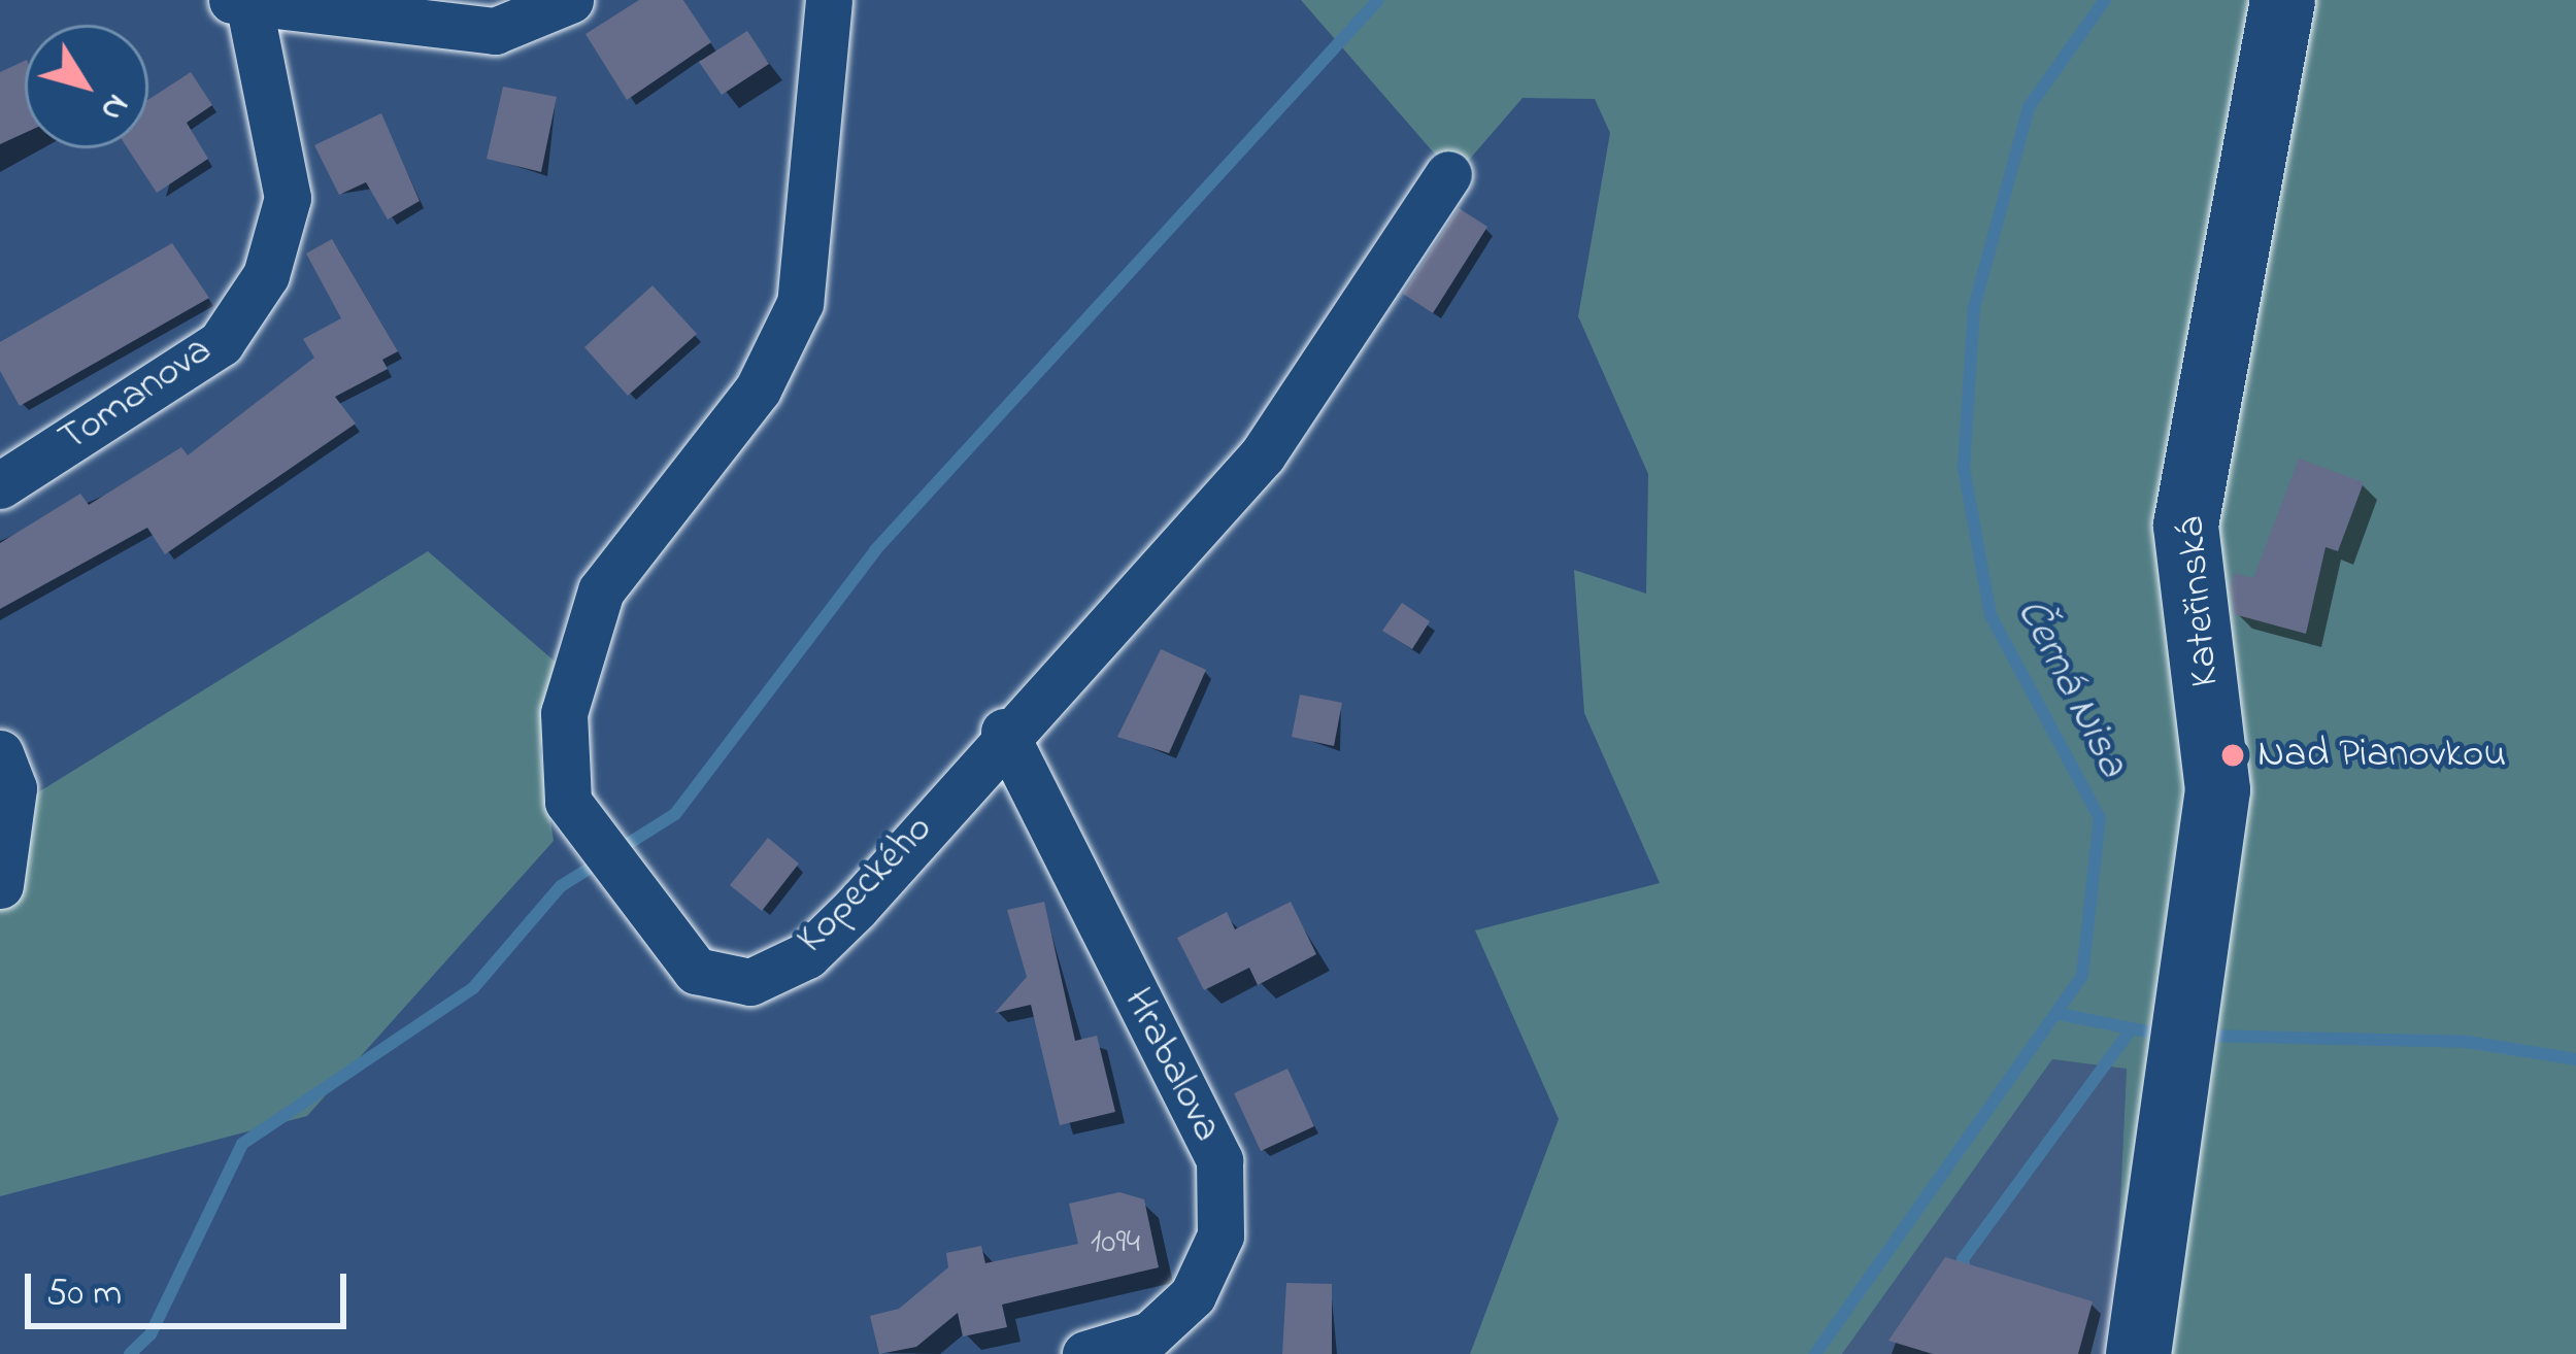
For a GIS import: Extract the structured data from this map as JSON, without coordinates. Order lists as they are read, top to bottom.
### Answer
{
  "streets": {
    "street": [
      "Tomanova",
      "Kateřinská",
      "Kopeckého",
      "Hrabalova"
    ]
  },
  "crossings": [
    ["Kopeckého", "Hrabalova"]
  ],
  "water": ["Černá Nisa"],
  "places": ["Nad Pianovkou"],
  "house_numbers": ["1094"],
  "scale_bar": "50 m",
  "north": "bottom right"
}
